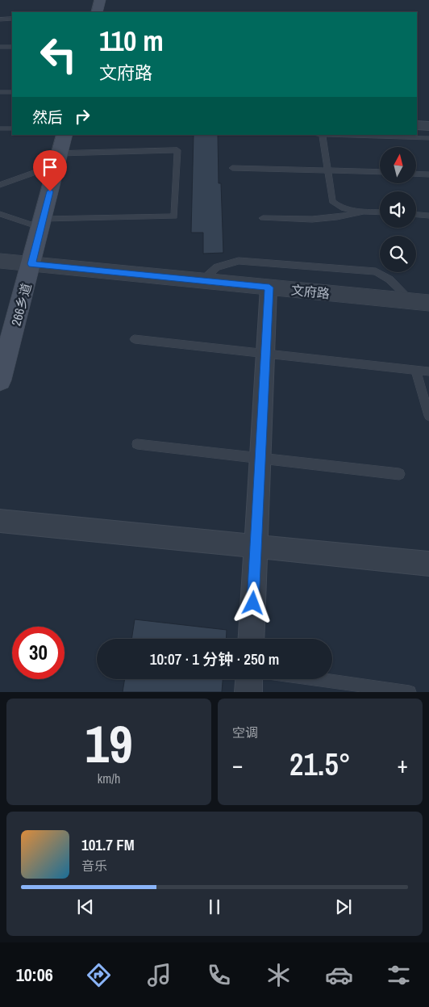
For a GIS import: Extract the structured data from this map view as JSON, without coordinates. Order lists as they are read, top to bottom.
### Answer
{
  "streets": {
    "main road": ["266乡道"],
    "street": ["文府路"]
  },
  "crossings": [
    ["文府路", "266乡道"]
  ],
  "north": "top",
  "page": {
    "turn": ["110 m", "文府路"],
    "then": "然后",
    "limit": "30",
    "trip": "10:07 · 1 分钟 · 250 m",
    "tile": [
      ["19", "km/h"],
      "空调"
    ],
    "heat": ["−", "21.5°", "+"],
    "song": ["101.7 FM", "音乐"],
    "tabs": "10:06"
  }
}
